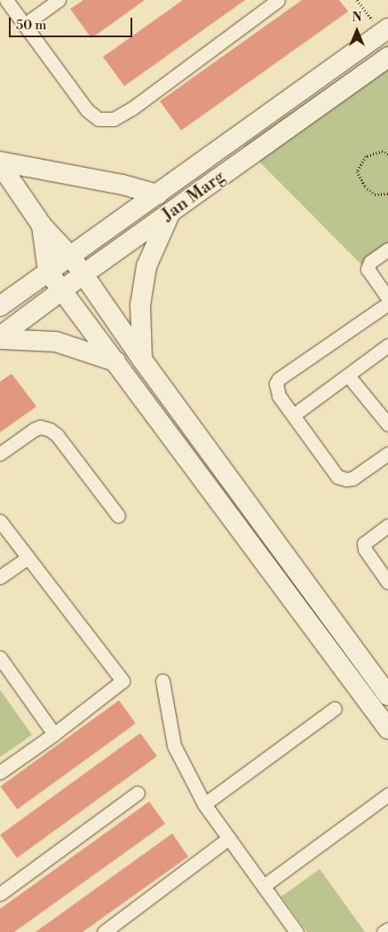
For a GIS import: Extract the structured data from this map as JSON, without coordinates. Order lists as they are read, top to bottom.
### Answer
{
  "streets": {
    "main road": ["Jan Marg"]
  },
  "scale_bar": "50 m",
  "north": "top"
}
